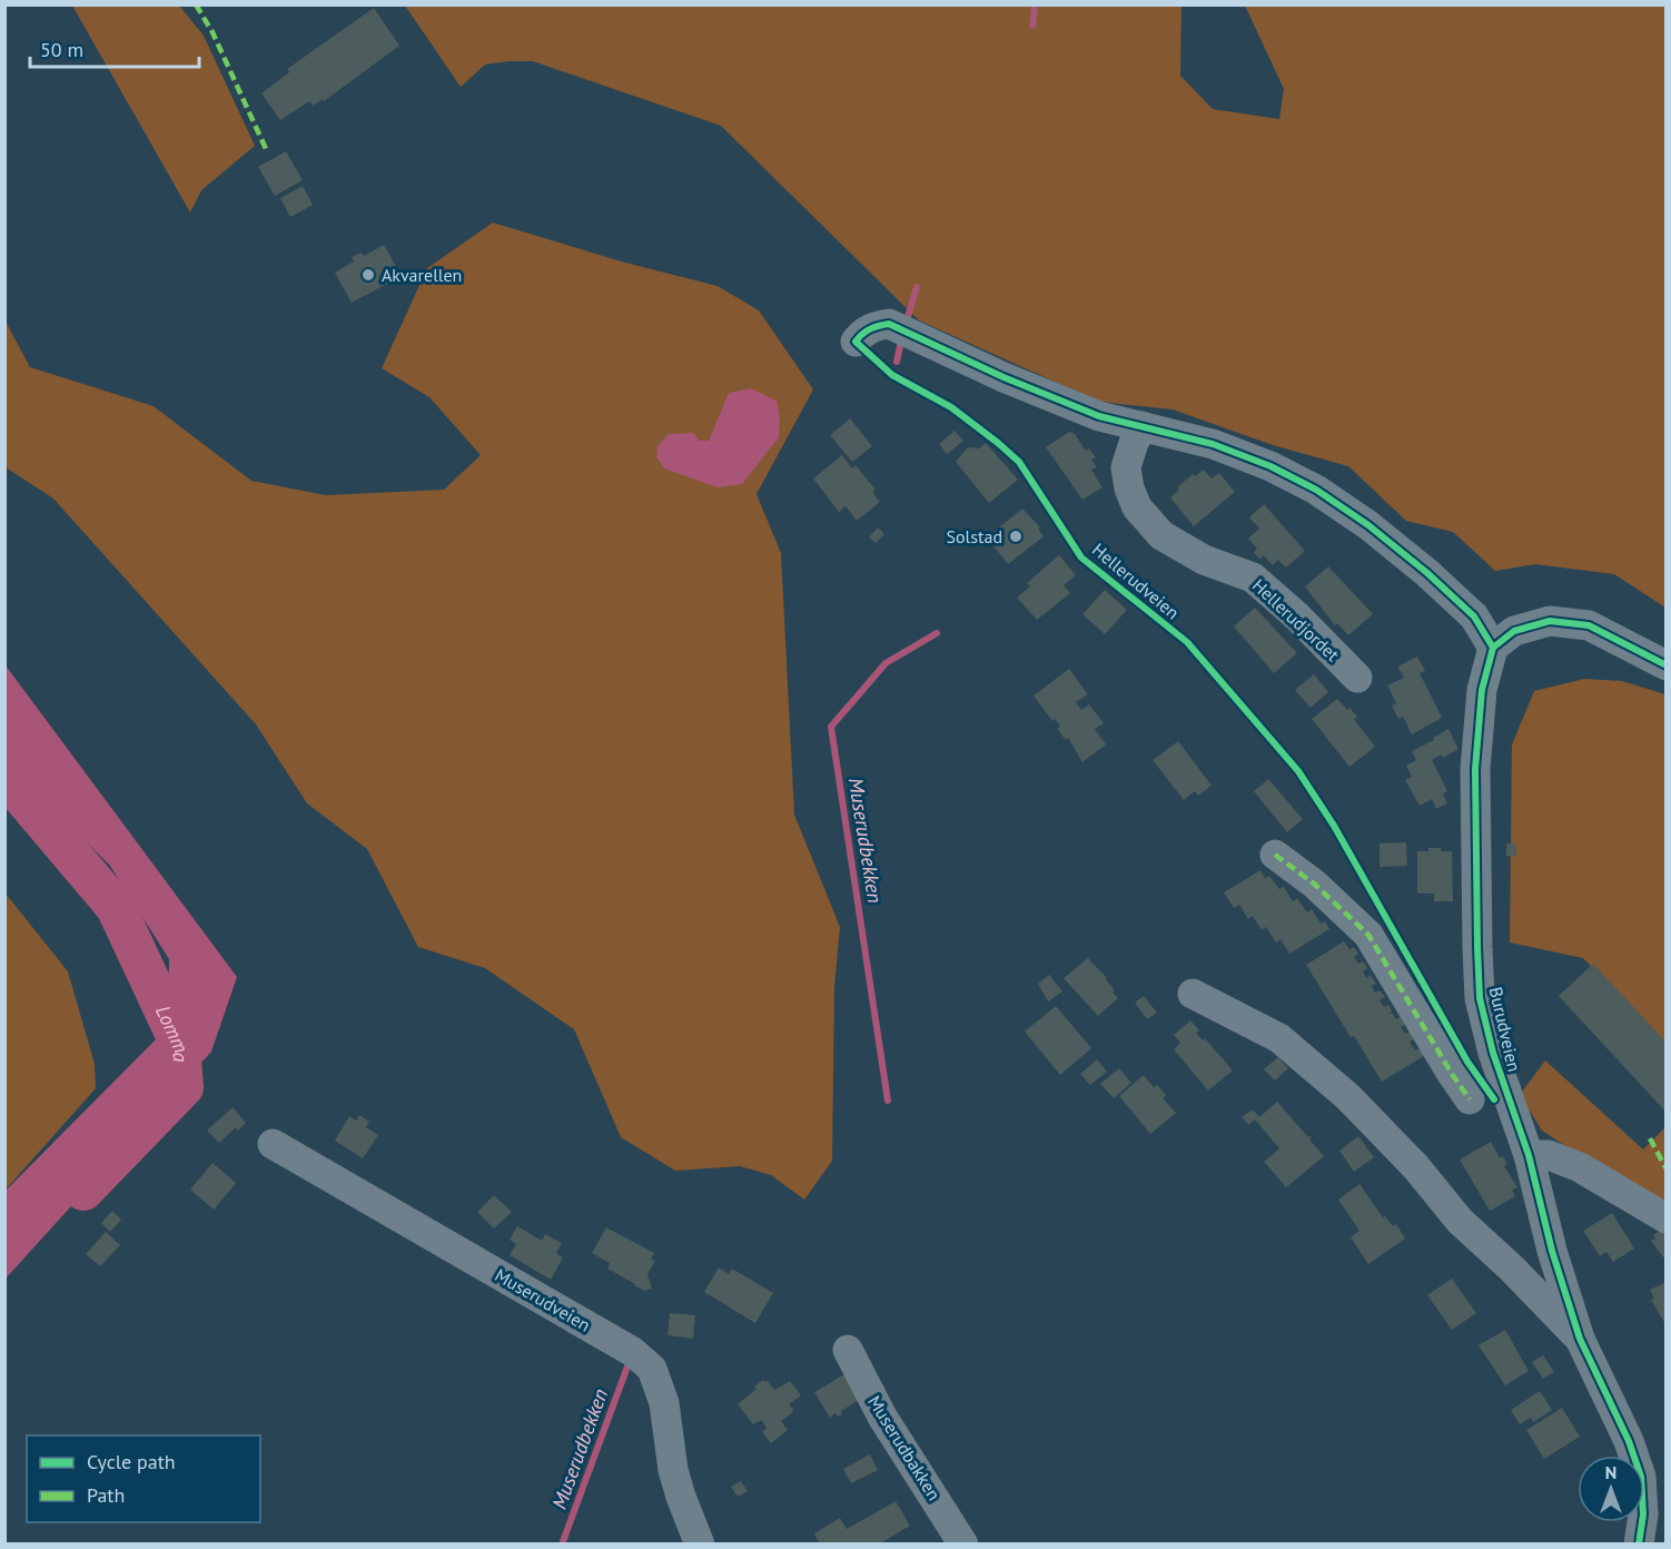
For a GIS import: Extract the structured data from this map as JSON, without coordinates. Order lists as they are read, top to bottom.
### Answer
{
  "streets": {
    "street": [
      "Hellerudjordet",
      "Burudveien",
      "Muserudveien",
      "Muserudbakken"
    ],
    "cycle path": ["Hellerudveien"]
  },
  "water": ["Muserudbekken", "Lomma"],
  "places": ["Akvarellen", "Solstad"],
  "legend": ["Cycle path", "Path"],
  "scale_bar": "50 m",
  "north": "top"
}
